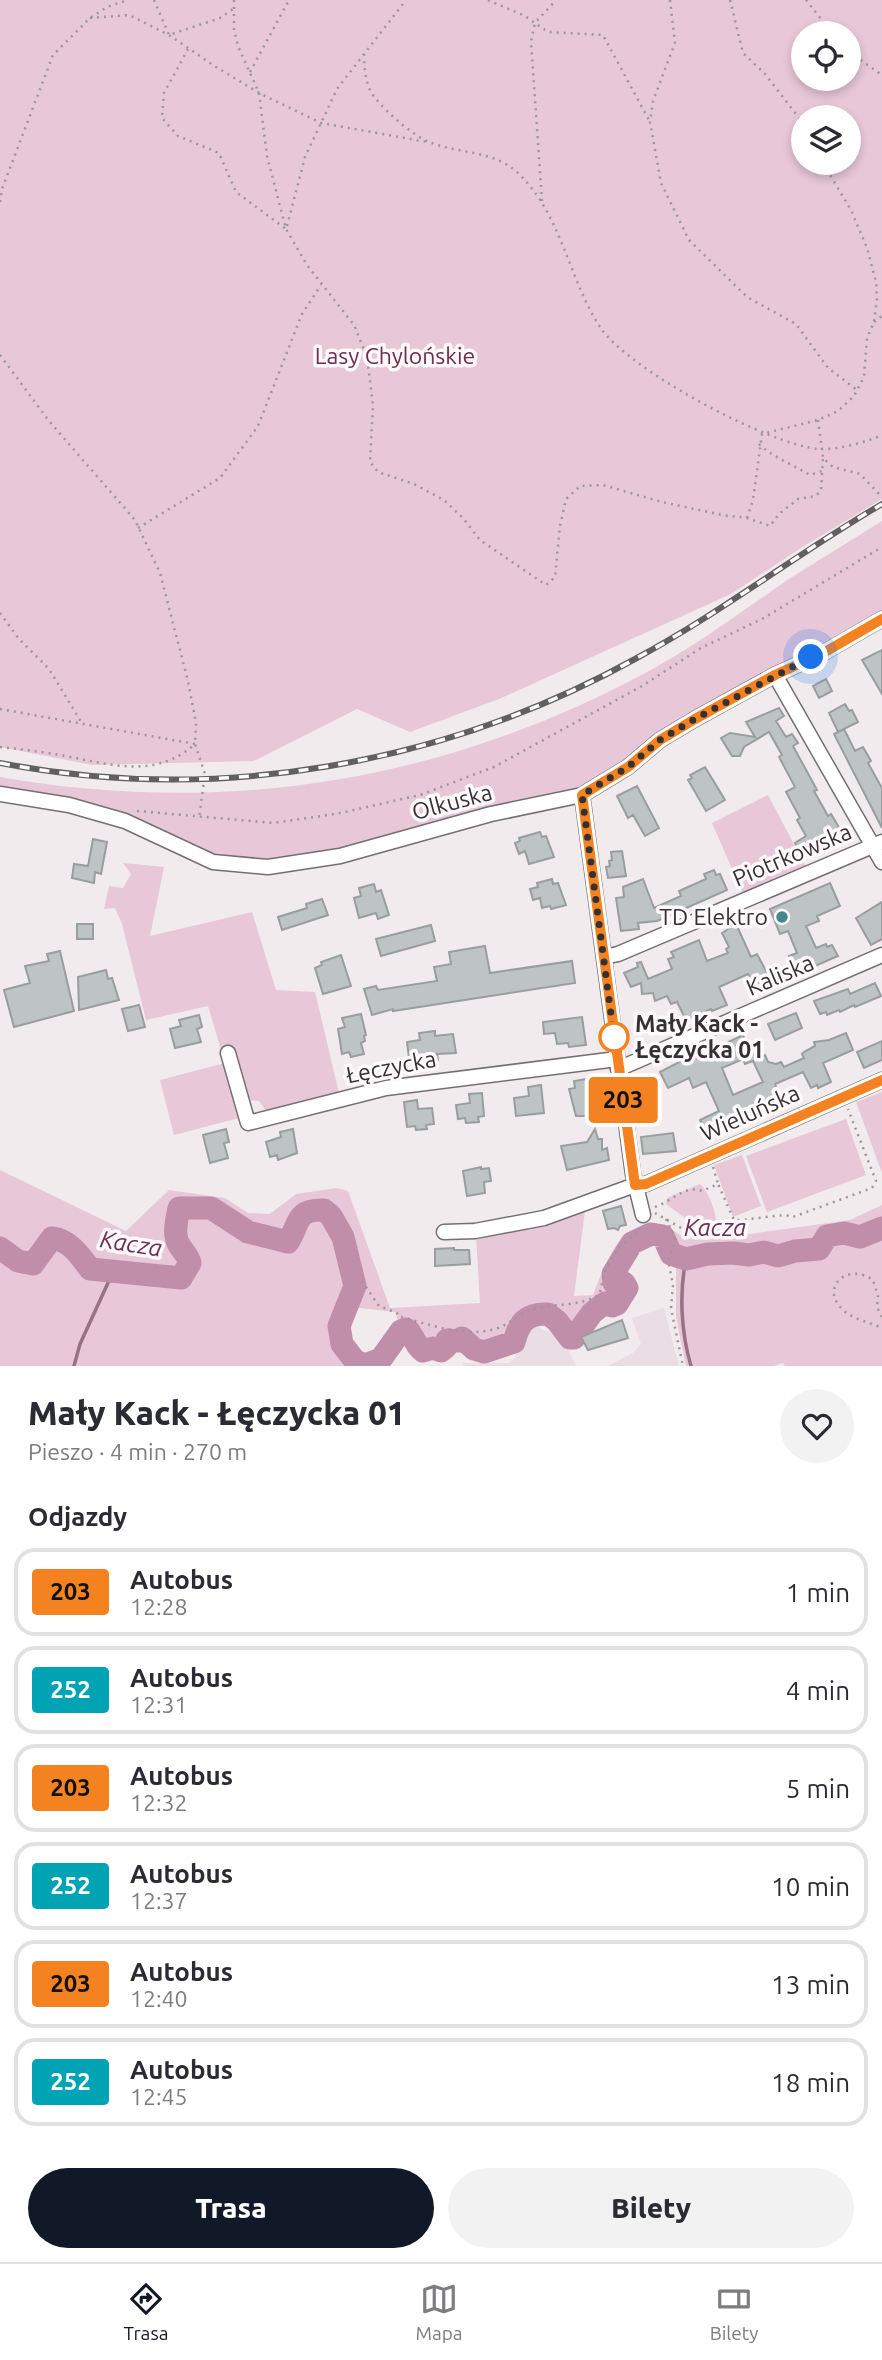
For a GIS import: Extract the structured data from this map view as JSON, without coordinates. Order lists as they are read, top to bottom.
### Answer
{
  "streets": {
    "street": [
      "Olkuska",
      "Piotrkowska",
      "Kaliska",
      "Łęczycka",
      "Wieluńska"
    ]
  },
  "crossings": [
    ["Kaliska", "Łęczycka"]
  ],
  "water": ["Kacza"],
  "parks": ["Lasy Chylońskie"],
  "places": ["TD Elektro", "Mały Kack - Łęczycka 01"],
  "lines": ["bus line 203"],
  "page": {
    "on_map": "203",
    "heading": [
      ["Mały Kack - Łęczycka 01", "Pieszo · 4 min · 270 m"],
      "Odjazdy"
    ],
    "list": [
      {
        "mark": "203",
        "name": "Autobus",
        "note": "12:28",
        "value": "1 min"
      },
      {
        "mark": "252",
        "name": "Autobus",
        "note": "12:31",
        "value": "4 min"
      },
      {
        "mark": "203",
        "name": "Autobus",
        "note": "12:32",
        "value": "5 min"
      },
      {
        "mark": "252",
        "name": "Autobus",
        "note": "12:37",
        "value": "10 min"
      },
      {
        "mark": "203",
        "name": "Autobus",
        "note": "12:40",
        "value": "13 min"
      },
      {
        "mark": "252",
        "name": "Autobus",
        "note": "12:45",
        "value": "18 min"
      }
    ],
    "buttons": ["Trasa", "Bilety"],
    "tabs": ["Trasa", "Mapa", "Bilety"]
  }
}
